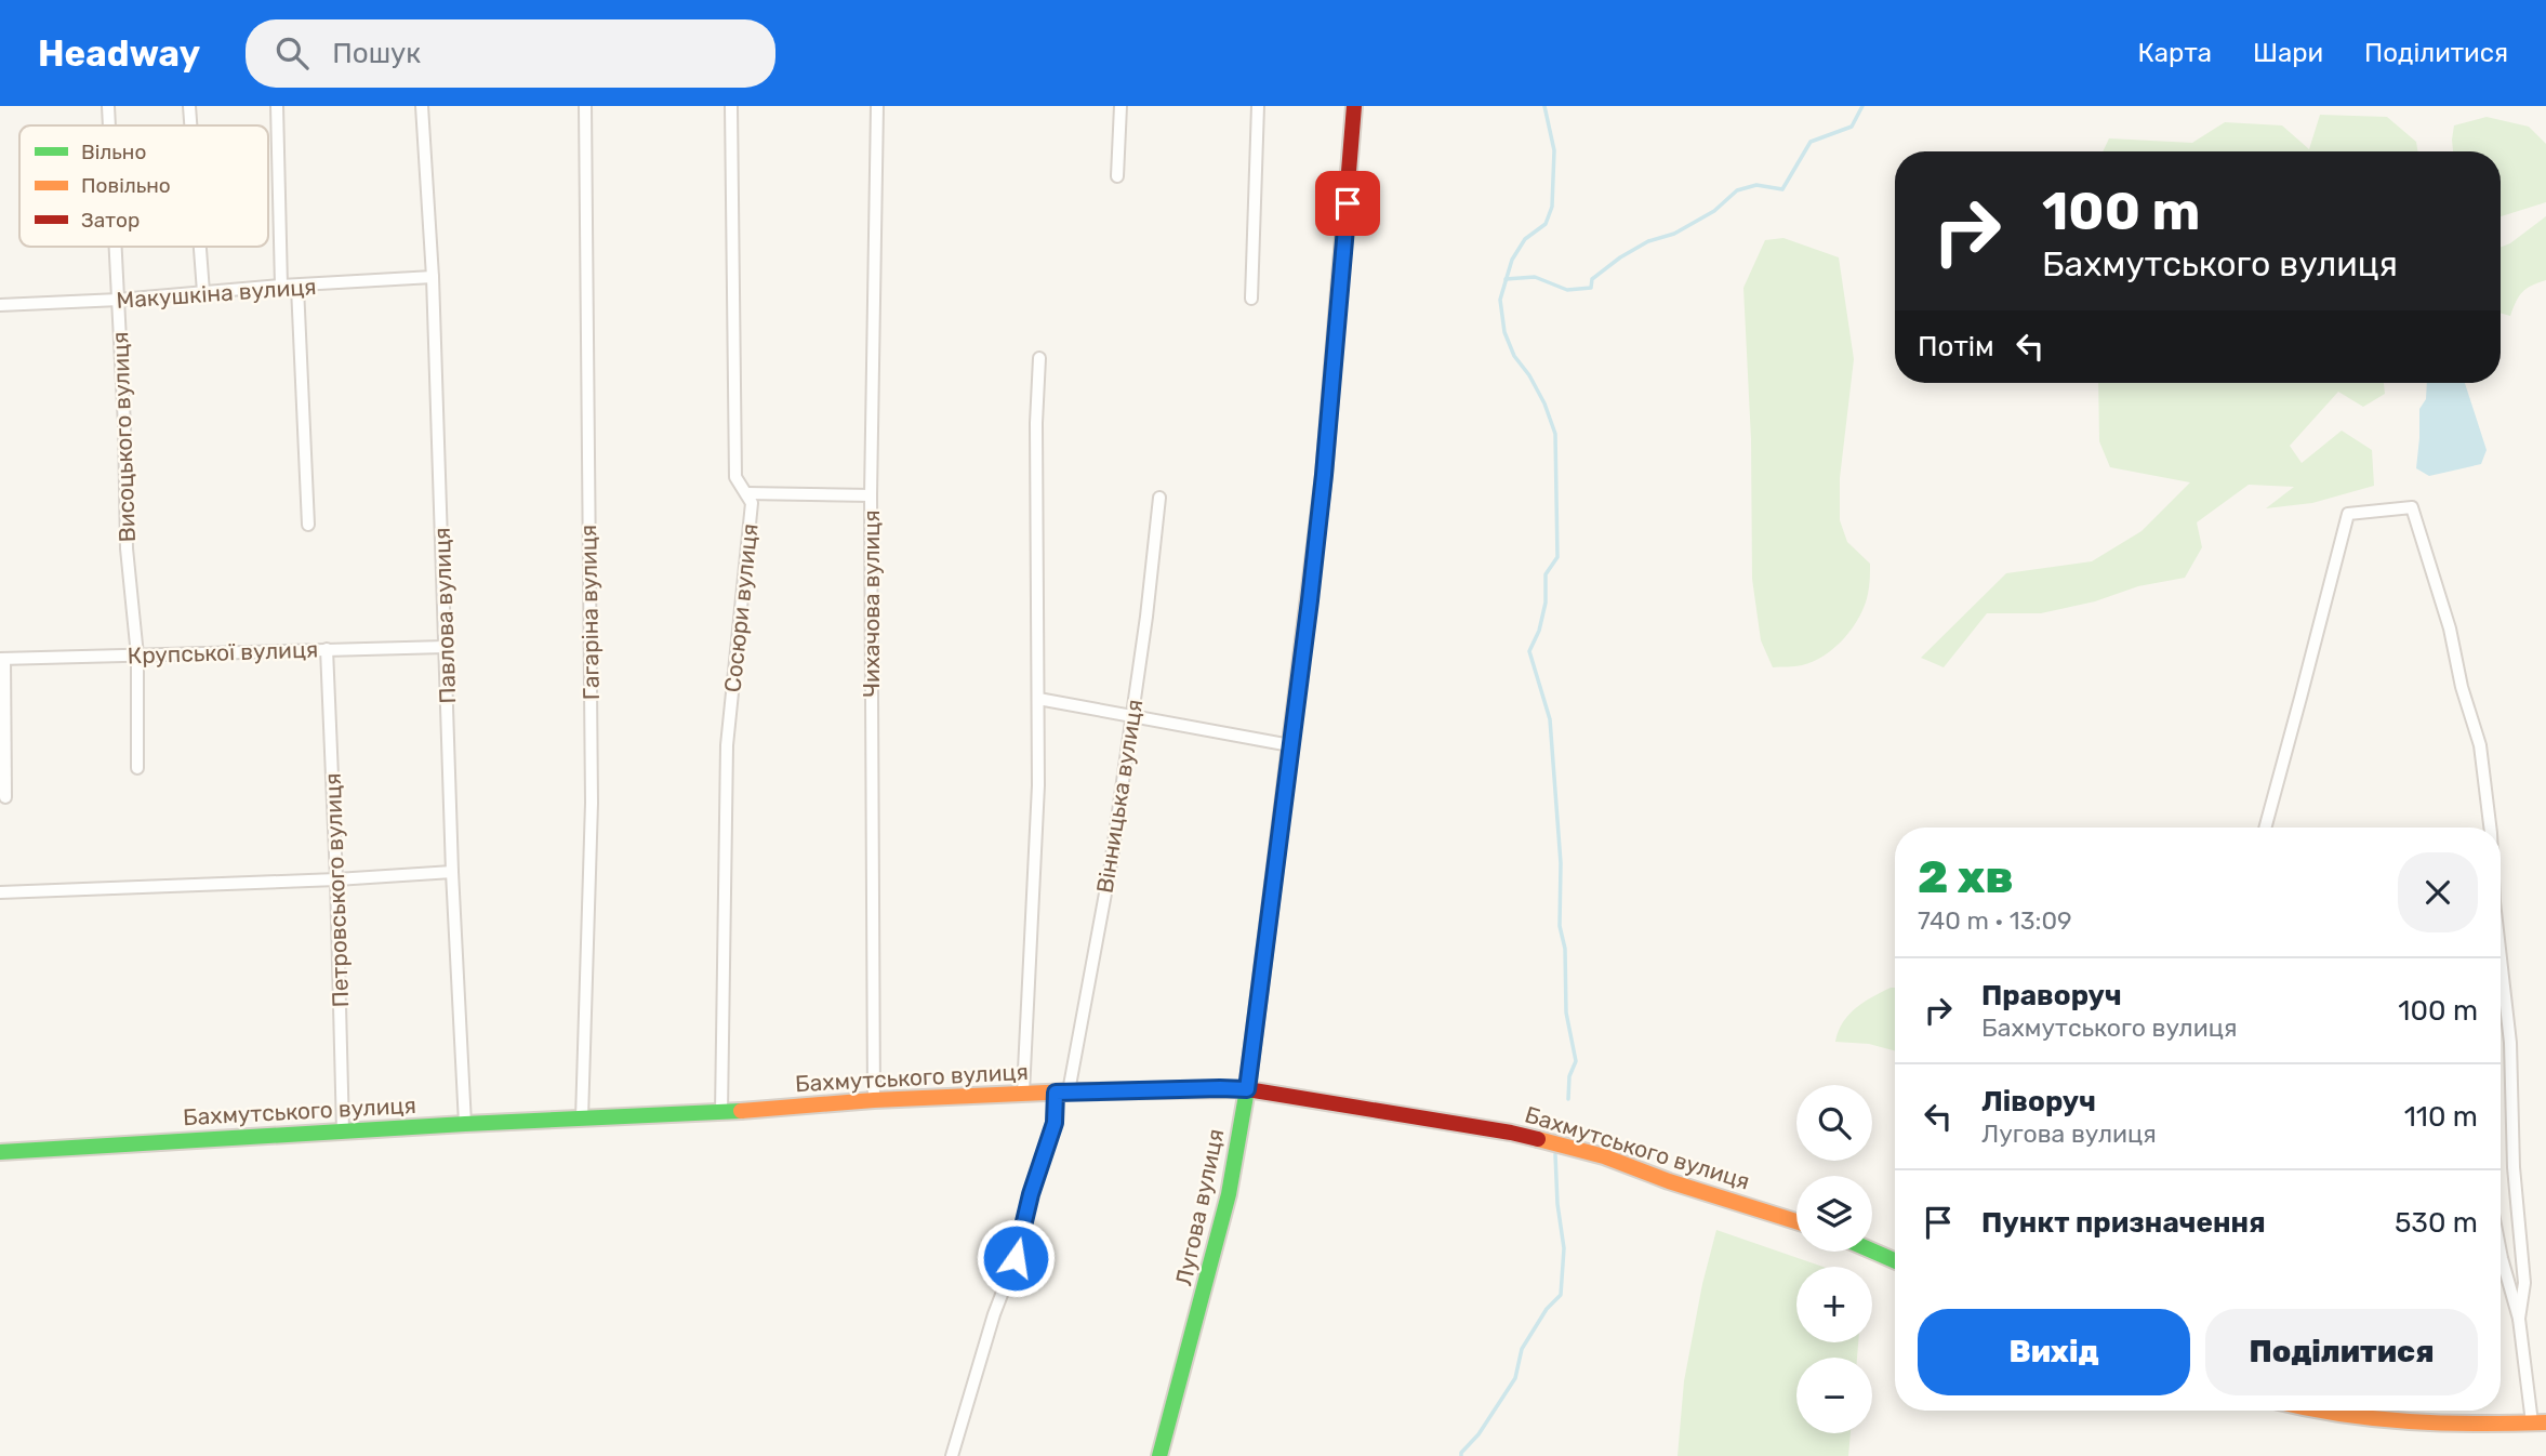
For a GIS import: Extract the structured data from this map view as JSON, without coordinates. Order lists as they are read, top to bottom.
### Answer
{
  "streets": {
    "main road": ["Бахмутського вулиця", "Лугова вулиця"],
    "street": [
      "Макушкіна вулиця",
      "Висоцького вулиця",
      "Чихачова вулиця",
      "Сосюри вулиця",
      "Гагаріна вулиця",
      "Павлова вулиця",
      "Крупської вулиця",
      "Вінницька вулиця",
      "Петровського вулиця"
    ]
  },
  "crossings": [
    ["Макушкіна вулиця", "Висоцького вулиця"],
    ["Макушкіна вулиця", "Павлова вулиця"],
    ["Висоцького вулиця", "Крупської вулиця"],
    ["Чихачова вулиця", "Бахмутського вулиця"],
    ["Сосюри вулиця", "Бахмутського вулиця"],
    ["Гагаріна вулиця", "Бахмутського вулиця"],
    ["Павлова вулиця", "Крупської вулиця"],
    ["Павлова вулиця", "Бахмутського вулиця"],
    ["Крупської вулиця", "Петровського вулиця"],
    ["Вінницька вулиця", "Бахмутського вулиця"],
    ["Петровського вулиця", "Бахмутського вулиця"],
    ["Бахмутського вулиця", "Лугова вулиця"]
  ],
  "legend": ["Вільно", "Повільно", "Затор"],
  "page": {
    "header": "Headway",
    "search": "Пошук",
    "nav": ["Карта", "Шари", "Поділитися"],
    "turn": ["100 m", "Бахмутського вулиця"],
    "then": "Потім",
    "heading": ["2 хв", "740 m · 13:09"],
    "list": [
      {
        "name": "Праворуч",
        "note": "Бахмутського вулиця",
        "value": "100 m"
      },
      {
        "name": "Ліворуч",
        "note": "Лугова вулиця",
        "value": "110 m"
      },
      {
        "name": "Пункт призначення",
        "value": "530 m"
      }
    ],
    "map_buttons": ["+", "−"],
    "buttons": ["Вихід", "Поділитися"]
  }
}
